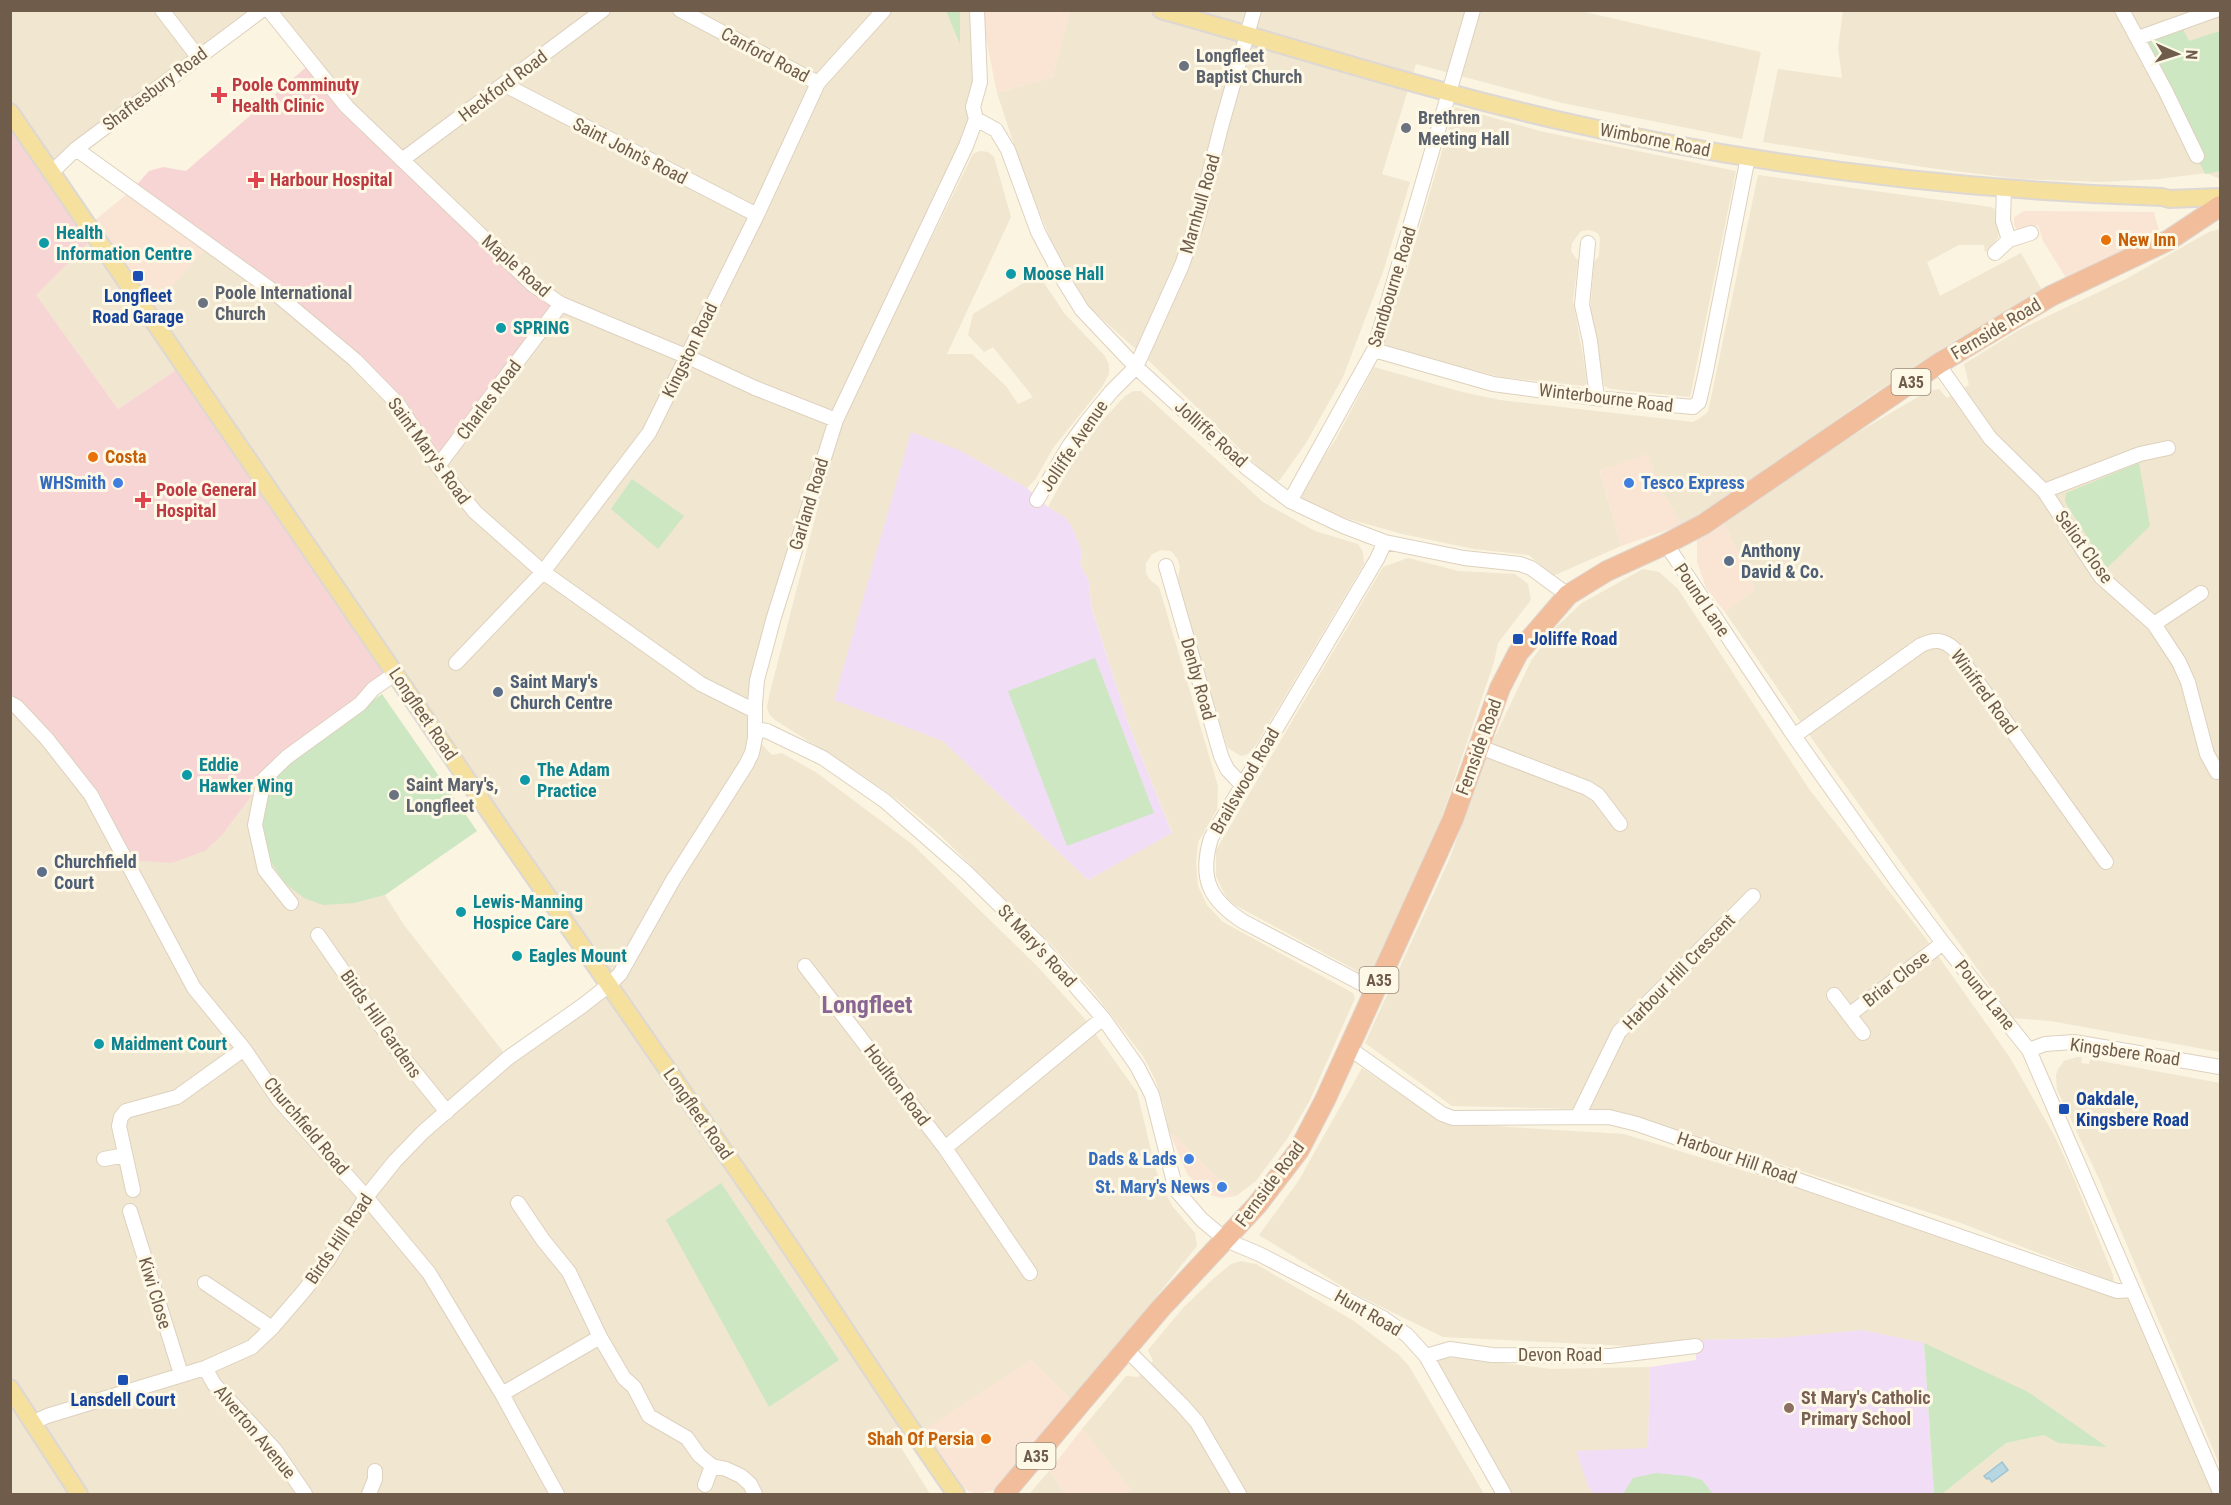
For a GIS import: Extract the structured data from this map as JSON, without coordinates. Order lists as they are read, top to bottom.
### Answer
{
  "streets": {
    "highway": ["Fernside Road", "A35"],
    "main road": ["Wimborne Road", "Longfleet Road"],
    "street": [
      "Canford Road",
      "Heckford Road",
      "Shaftesbury Road",
      "Saint John's Road",
      "Marnhull Road",
      "Maple Road",
      "Sandbourne Road",
      "Kingston Road",
      "Winterbourne Road",
      "Charles Road",
      "Jolliffe Road",
      "Jolliffe Avenue",
      "Saint Mary's Road",
      "Garland Road",
      "Seliot Close",
      "Pound Lane",
      "Denby Road",
      "Winifred Road",
      "Brailswood Road",
      "St Mary's Road",
      "Harbour Hill Crescent",
      "Briar Close",
      "Birds Hill Gardens",
      "Kingsbere Road",
      "Houlton Road",
      "Churchfield Road",
      "Harbour Hill Road",
      "Birds Hill Road",
      "Kiwi Close",
      "Hunt Road",
      "Devon Road",
      "Alverton Avenue"
    ]
  },
  "crossings": [
    ["Canford Road", "Kingston Road"],
    ["Heckford Road", "Saint John's Road"],
    ["Heckford Road", "Maple Road"],
    ["Shaftesbury Road", "Saint Mary's Road"],
    ["Shaftesbury Road", "Longfleet Road"],
    ["Wimborne Road", "Marnhull Road"],
    ["Wimborne Road", "Sandbourne Road"],
    ["Wimborne Road", "Fernside Road"],
    ["Wimborne Road", "Winterbourne Road"],
    ["Saint John's Road", "Kingston Road"],
    ["Marnhull Road", "Jolliffe Road"],
    ["Marnhull Road", "Jolliffe Avenue"],
    ["Maple Road", "Kingston Road"],
    ["Maple Road", "Charles Road"],
    ["Maple Road", "Garland Road"],
    ["Sandbourne Road", "Winterbourne Road"],
    ["Sandbourne Road", "Jolliffe Road"],
    ["Fernside Road", "Jolliffe Road"],
    ["Fernside Road", "Seliot Close"],
    ["Fernside Road", "Pound Lane"],
    ["Fernside Road", "Brailswood Road"],
    ["Fernside Road", "St Mary's Road"],
    ["Fernside Road", "Harbour Hill Road"],
    ["Fernside Road", "Hunt Road"],
    ["Kingston Road", "Saint Mary's Road"],
    ["Charles Road", "Saint Mary's Road"],
    ["Jolliffe Road", "Jolliffe Avenue"],
    ["Jolliffe Road", "Garland Road"],
    ["Jolliffe Road", "Brailswood Road"],
    ["Saint Mary's Road", "Garland Road"],
    ["Garland Road", "Longfleet Road"],
    ["Garland Road", "St Mary's Road"],
    ["Garland Road", "Birds Hill Road"],
    ["Pound Lane", "Winifred Road"],
    ["Pound Lane", "Briar Close"],
    ["Pound Lane", "Kingsbere Road"],
    ["Pound Lane", "Harbour Hill Road"],
    ["Denby Road", "Brailswood Road"],
    ["Longfleet Road", "Birds Hill Road"],
    ["St Mary's Road", "Hunt Road"],
    ["Harbour Hill Crescent", "Harbour Hill Road"],
    ["Birds Hill Gardens", "Birds Hill Road"],
    ["Churchfield Road", "Birds Hill Road"],
    ["Birds Hill Road", "Kiwi Close"],
    ["Birds Hill Road", "Alverton Avenue"],
    ["Hunt Road", "Devon Road"]
  ],
  "districts": ["Longfleet"],
  "places": {
    "other": [
      "Longfleet Baptist Church",
      "Brethren Meeting Hall",
      "New Inn",
      "Health Information Centre",
      "Moose Hall",
      "Poole International Church",
      "SPRING",
      "Costa",
      "WHSmith",
      "Tesco Express",
      "Anthony David & Co.",
      "Saint Mary's Church Centre",
      "Eddie Hawker Wing",
      "The Adam Practice",
      "Saint Mary's, Longfleet",
      "Churchfield Court",
      "Lewis-Manning Hospice Care",
      "Eagles Mount",
      "Maidment Court",
      "Dads & Lads",
      "St. Mary's News",
      "St Mary's Catholic Primary School",
      "Shah Of Persia"
    ],
    "health": ["Poole Comminuty Health Clinic", "Harbour Hospital", "Poole General Hospital"],
    "transit": [
      "Longfleet Road Garage",
      "Joliffe Road",
      "Oakdale, Kingsbere Road",
      "Lansdell Court"
    ]
  },
  "north": "right"
}
